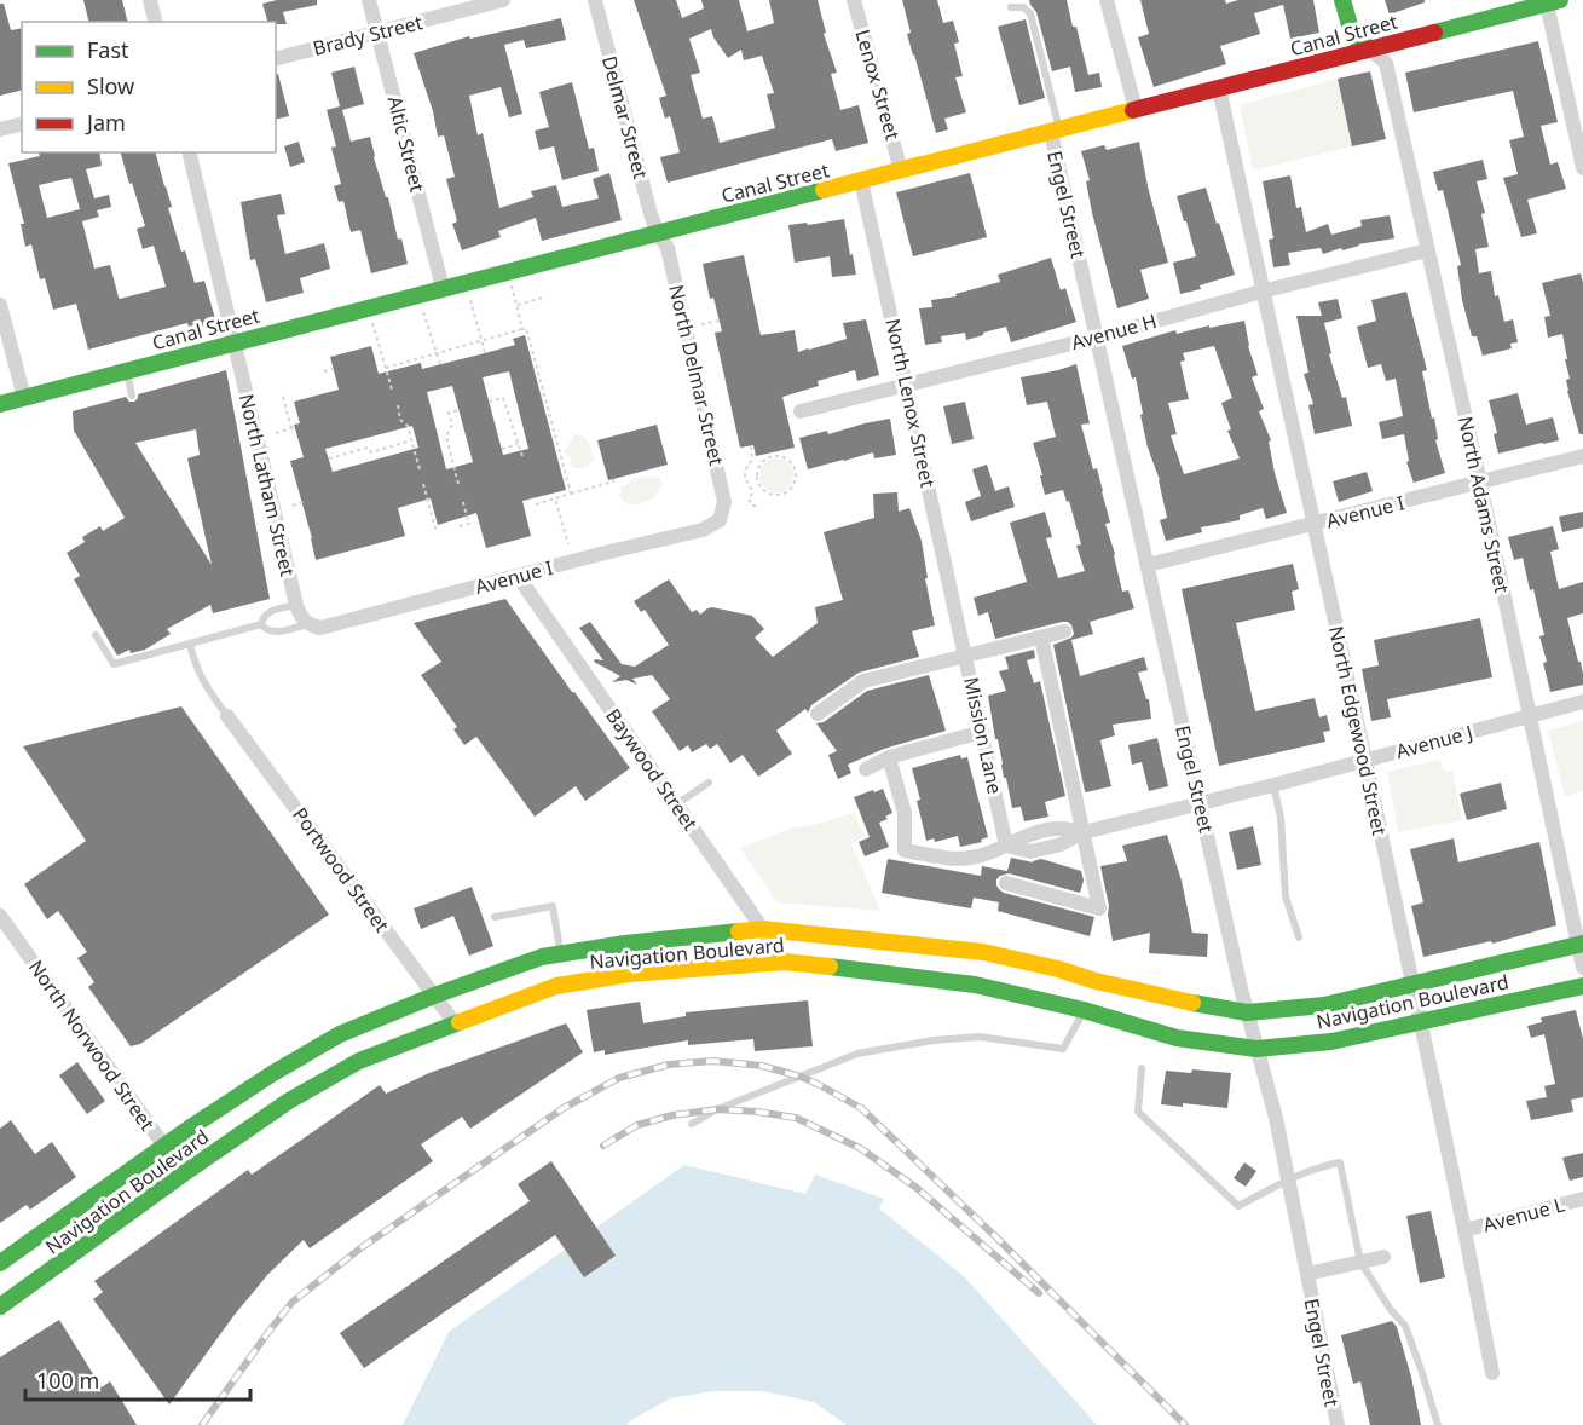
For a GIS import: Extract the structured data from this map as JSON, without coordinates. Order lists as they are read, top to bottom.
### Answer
{
  "streets": {
    "main road": ["Canal Street", "Navigation Boulevard"],
    "street": [
      "Brady Street",
      "Lenox Street",
      "Delmar Street",
      "Altic Street",
      "Engel Street",
      "Avenue H",
      "North Delmar Street",
      "North Lenox Street",
      "North Latham Street",
      "North Adams Street",
      "Avenue I",
      "North Edgewood Street",
      "Mission Lane",
      "Avenue J",
      "Baywood Street",
      "Portwood Street",
      "North Norwood Street",
      "Avenue L"
    ]
  },
  "crossings": [
    ["Brady Street", "Altic Street"],
    ["Canal Street", "Lenox Street"],
    ["Canal Street", "Delmar Street"],
    ["Canal Street", "Altic Street"],
    ["Canal Street", "Engel Street"],
    ["Canal Street", "North Delmar Street"],
    ["Canal Street", "North Lenox Street"],
    ["Canal Street", "North Latham Street"],
    ["Canal Street", "North Adams Street"],
    ["Canal Street", "North Edgewood Street"],
    ["Delmar Street", "North Delmar Street"],
    ["Engel Street", "Avenue H"],
    ["Engel Street", "Avenue I"],
    ["Engel Street", "Avenue J"],
    ["Engel Street", "Navigation Boulevard"],
    ["Avenue H", "North Lenox Street"],
    ["Avenue H", "North Adams Street"],
    ["Avenue H", "North Edgewood Street"],
    ["North Delmar Street", "Avenue I"],
    ["North Lenox Street", "Mission Lane"],
    ["North Latham Street", "Avenue I"],
    ["North Adams Street", "Avenue I"],
    ["North Adams Street", "Avenue J"],
    ["North Adams Street", "Navigation Boulevard"],
    ["Avenue I", "North Edgewood Street"],
    ["Avenue I", "Baywood Street"],
    ["North Edgewood Street", "Avenue J"],
    ["North Edgewood Street", "Navigation Boulevard"],
    ["North Edgewood Street", "Avenue L"],
    ["Mission Lane", "Avenue J"],
    ["Baywood Street", "Navigation Boulevard"],
    ["Portwood Street", "Navigation Boulevard"],
    ["Navigation Boulevard", "North Norwood Street"]
  ],
  "legend": ["Fast", "Slow", "Jam"],
  "scale_bar": "100 m"
}
